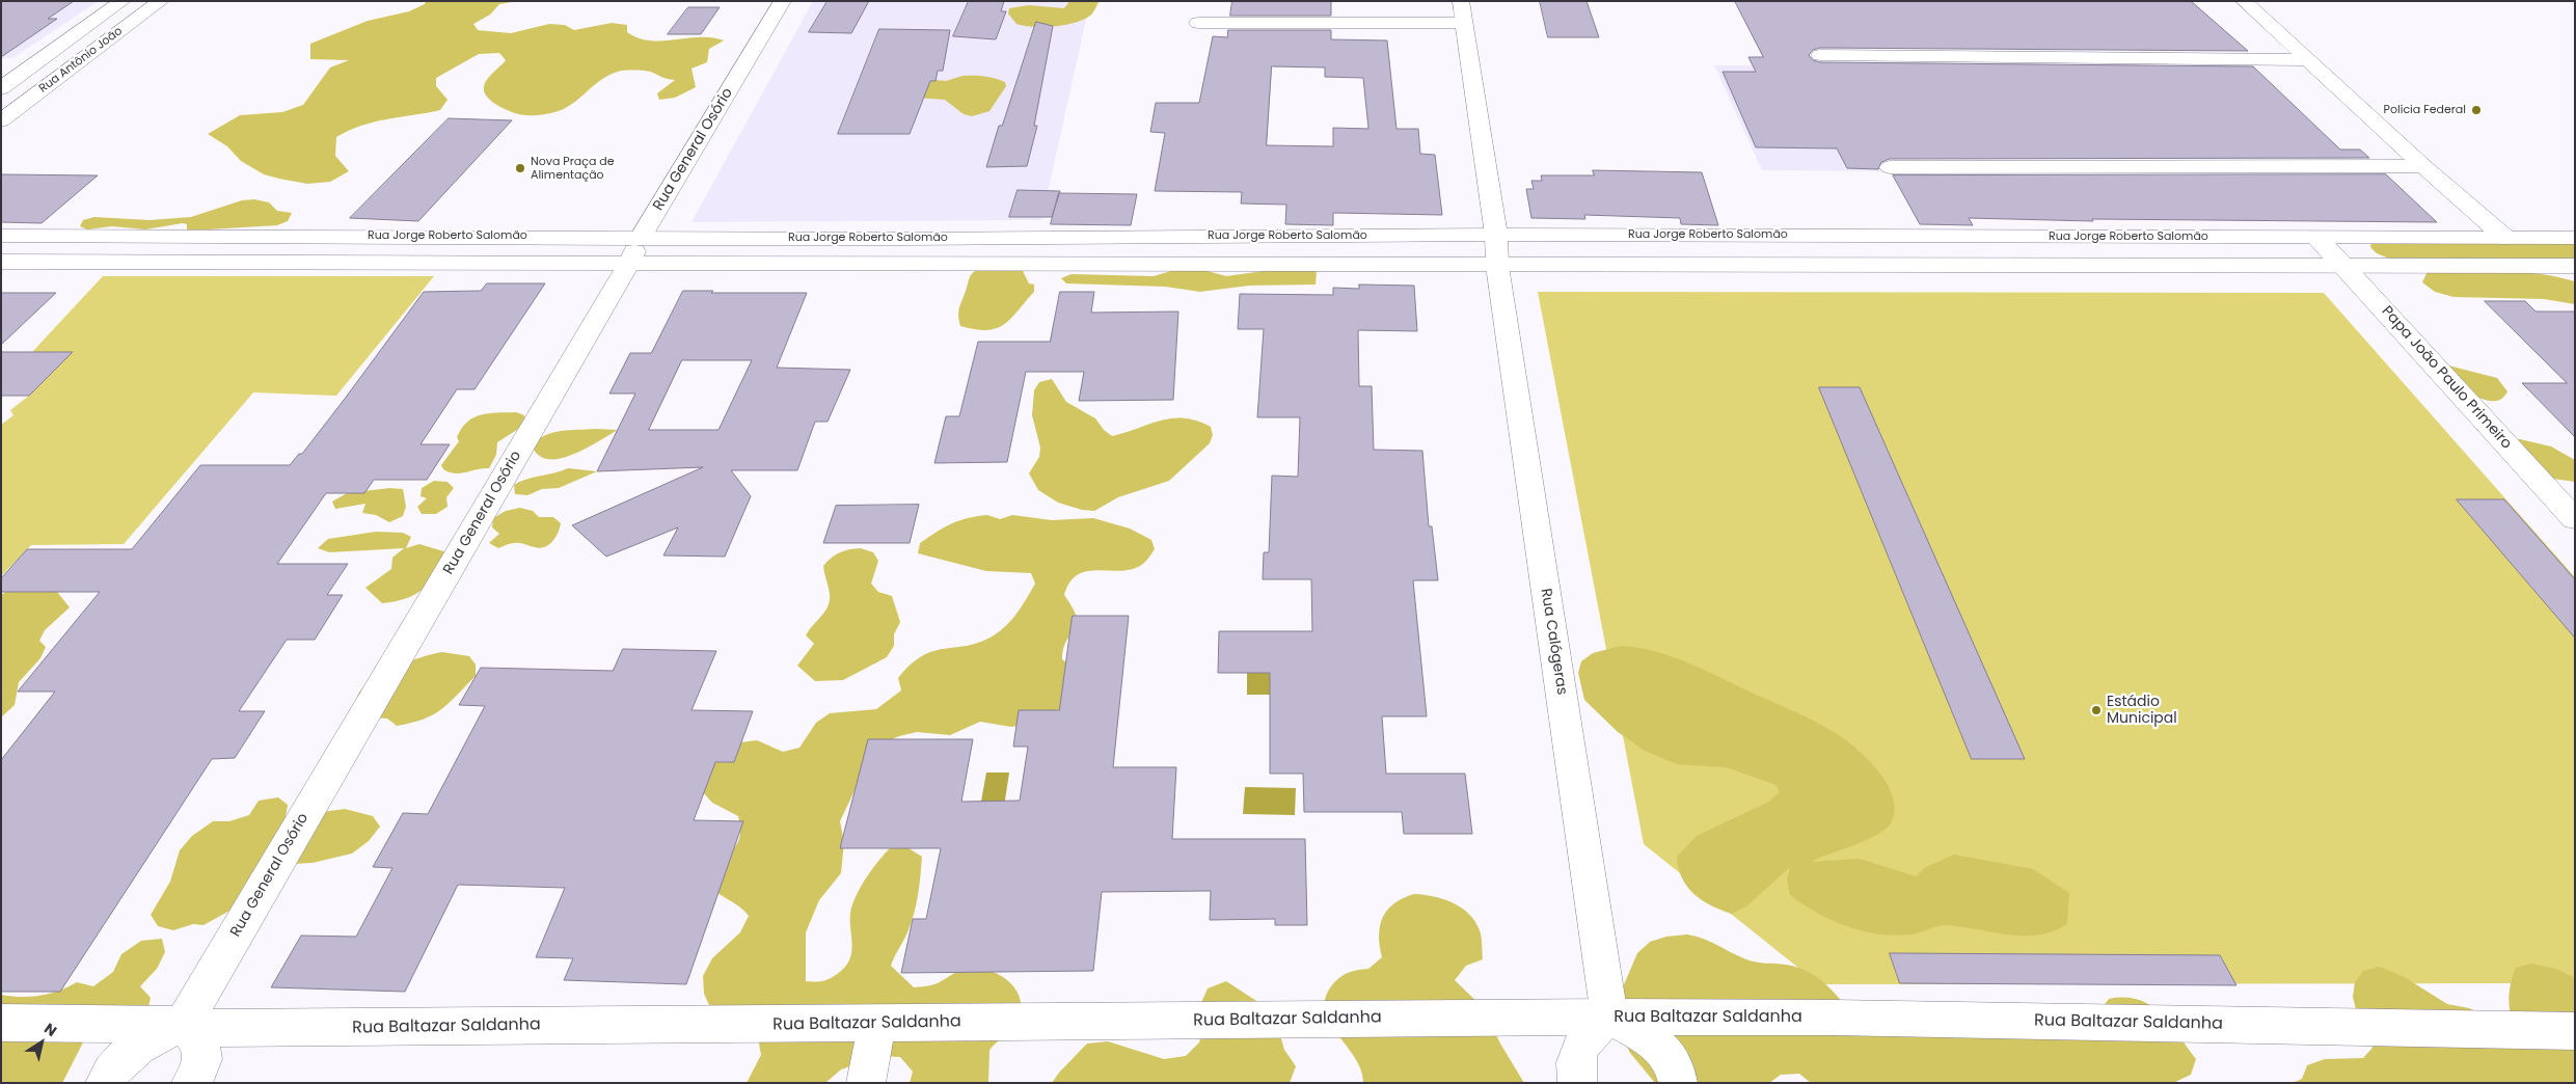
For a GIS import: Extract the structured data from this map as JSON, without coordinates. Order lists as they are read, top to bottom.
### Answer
{
  "streets": {
    "main road": [
      "Rua Antônio João",
      "Rua General Osório",
      "Rua Jorge Roberto Salomão",
      "Papa João Paulo Primeiro",
      "Rua Calógeras",
      "Rua Baltazar Saldanha"
    ]
  },
  "crossings": [
    ["Rua General Osório", "Rua Jorge Roberto Salomão"],
    ["Rua General Osório", "Rua Baltazar Saldanha"],
    ["Rua Jorge Roberto Salomão", "Papa João Paulo Primeiro"],
    ["Rua Jorge Roberto Salomão", "Rua Calógeras"],
    ["Rua Calógeras", "Rua Baltazar Saldanha"]
  ],
  "places": ["Polícia Federal", "Nova Praça de Alimentação", "Estádio Municipal"],
  "north": "top right"
}
